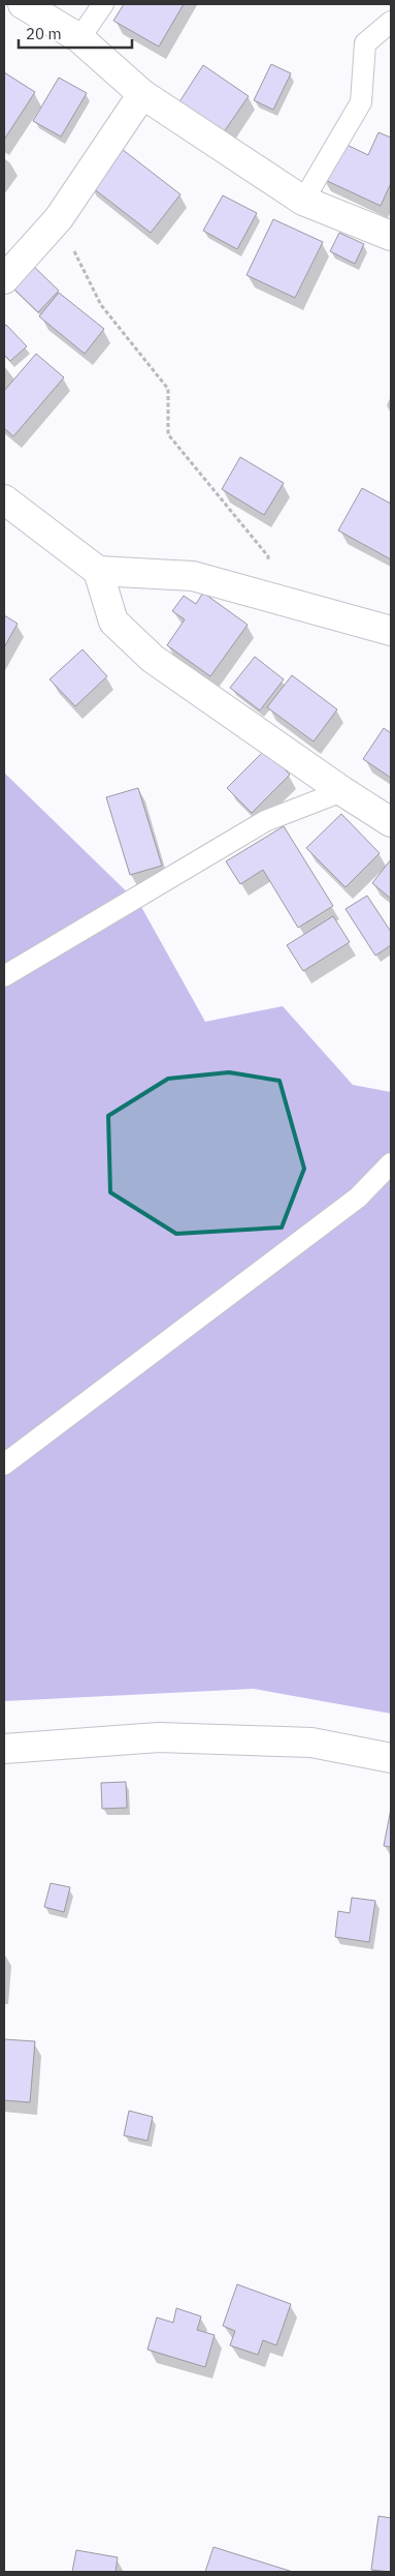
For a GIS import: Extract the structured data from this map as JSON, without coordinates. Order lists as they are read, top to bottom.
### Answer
{
  "scale_bar": "20 m"
}
